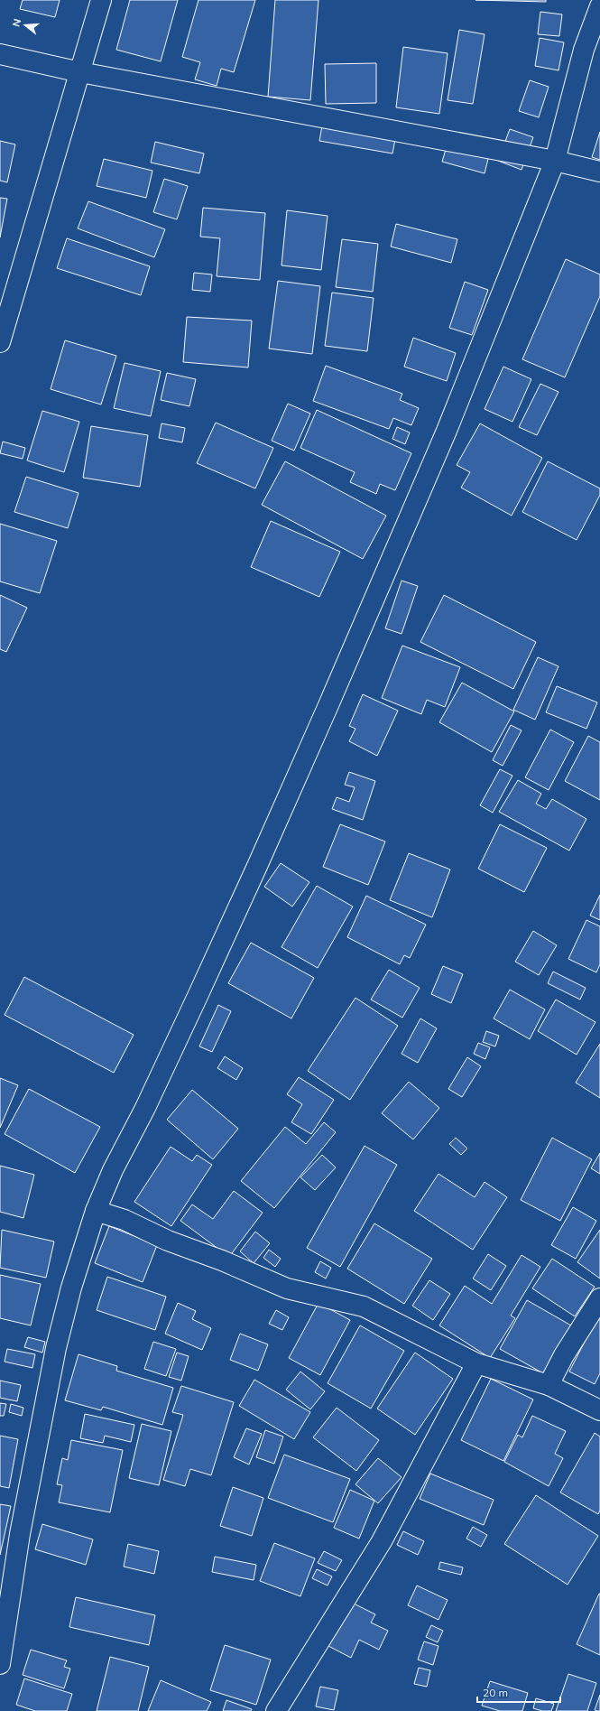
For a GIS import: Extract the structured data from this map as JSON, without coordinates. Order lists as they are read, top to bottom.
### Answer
{
  "scale_bar": "20 m",
  "north": "left"
}
